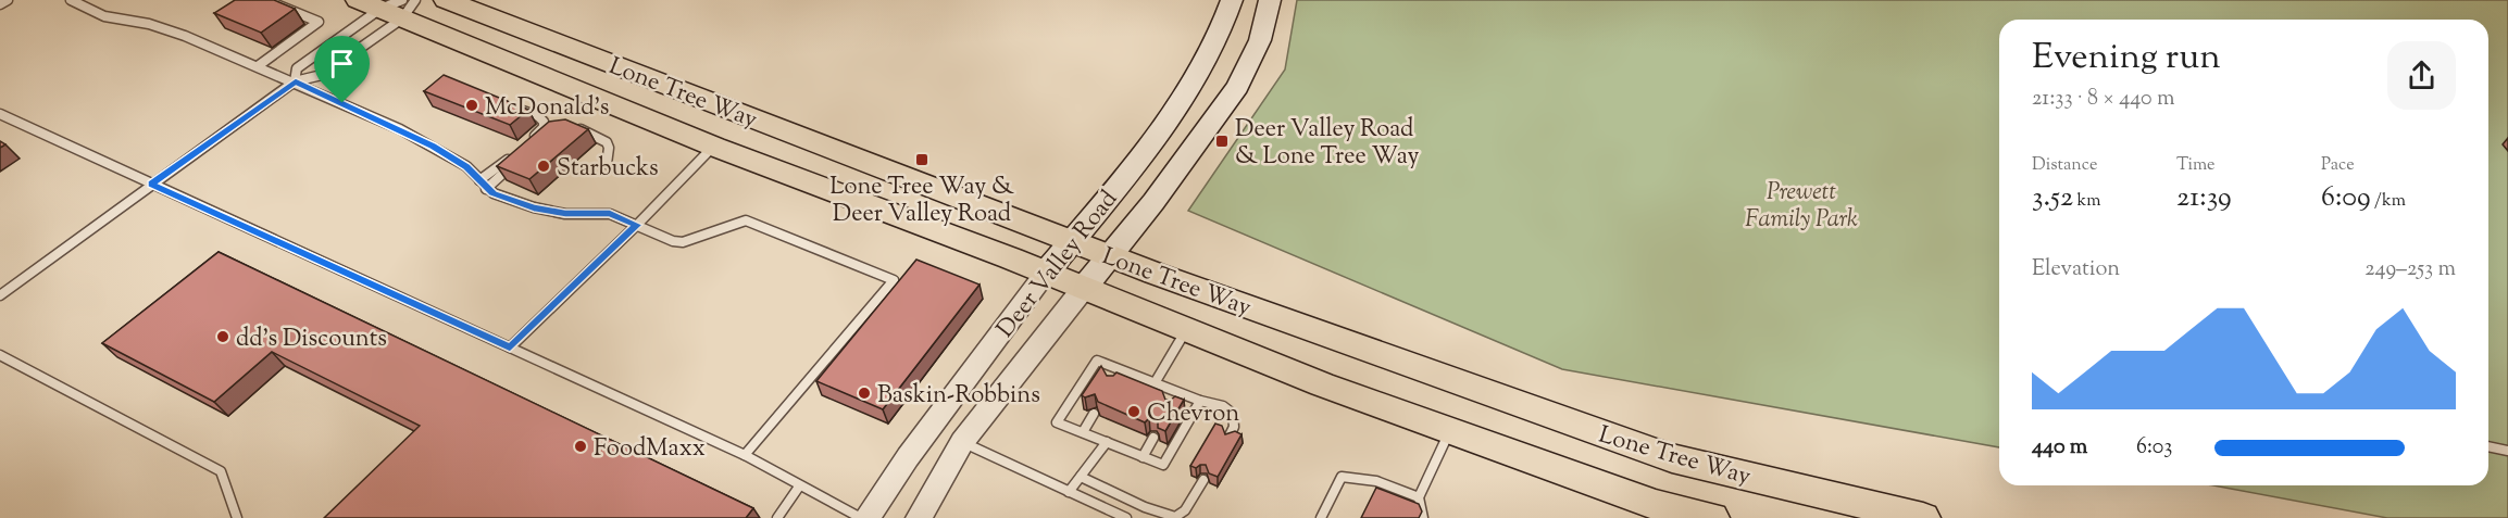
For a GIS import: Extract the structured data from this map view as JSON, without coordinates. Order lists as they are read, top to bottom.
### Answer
{
  "streets": {
    "main road": ["Lone Tree Way", "Deer Valley Road"]
  },
  "crossings": [
    ["Lone Tree Way", "Deer Valley Road"]
  ],
  "parks": ["Prewett Family Park"],
  "places": {
    "other": [
      "McDonald's",
      "Starbucks",
      "dd's Discounts",
      "Baskin-Robbins",
      "Chevron",
      "FoodMaxx"
    ],
    "transit": ["Deer Valley Road & Lone Tree Way", "Lone Tree Way & Deer Valley Road"]
  },
  "page": {
    "heading": ["Evening run", "21:33 · 8 × 440 m"],
    "stats": [
      ["Distance", "3.52 km"],
      ["Time", "21:39"],
      ["Pace", "6:09 /km"]
    ],
    "chart": ["Elevation", "249–253 m"],
    "list": [
      {
        "name": "440 m",
        "note": "6:03"
      }
    ]
  }
}
